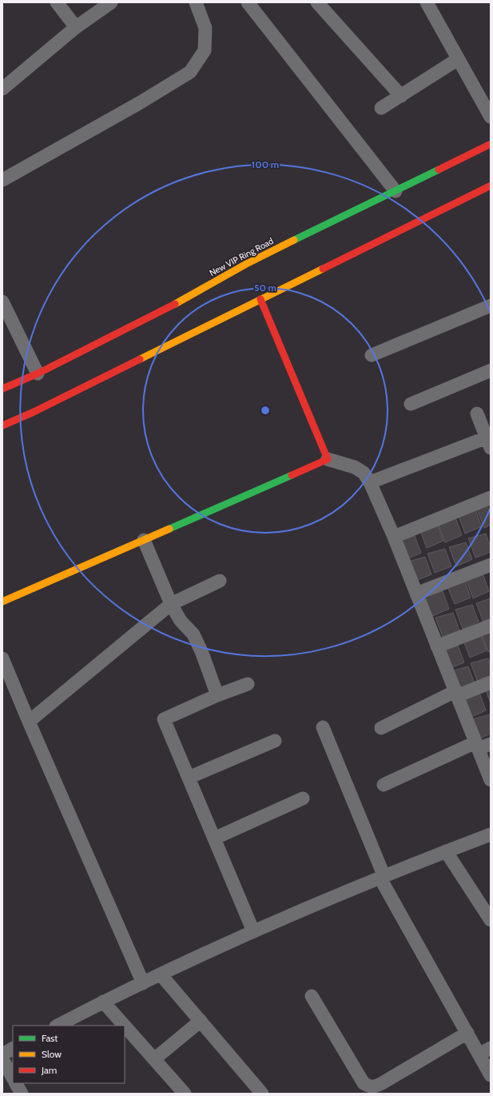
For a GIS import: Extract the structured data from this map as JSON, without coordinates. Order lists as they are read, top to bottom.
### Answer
{
  "streets": {
    "main road": ["New VIP Ring Road"]
  },
  "legend": ["Fast", "Slow", "Jam"],
  "rings": ["100 m", "50 m"]
}
